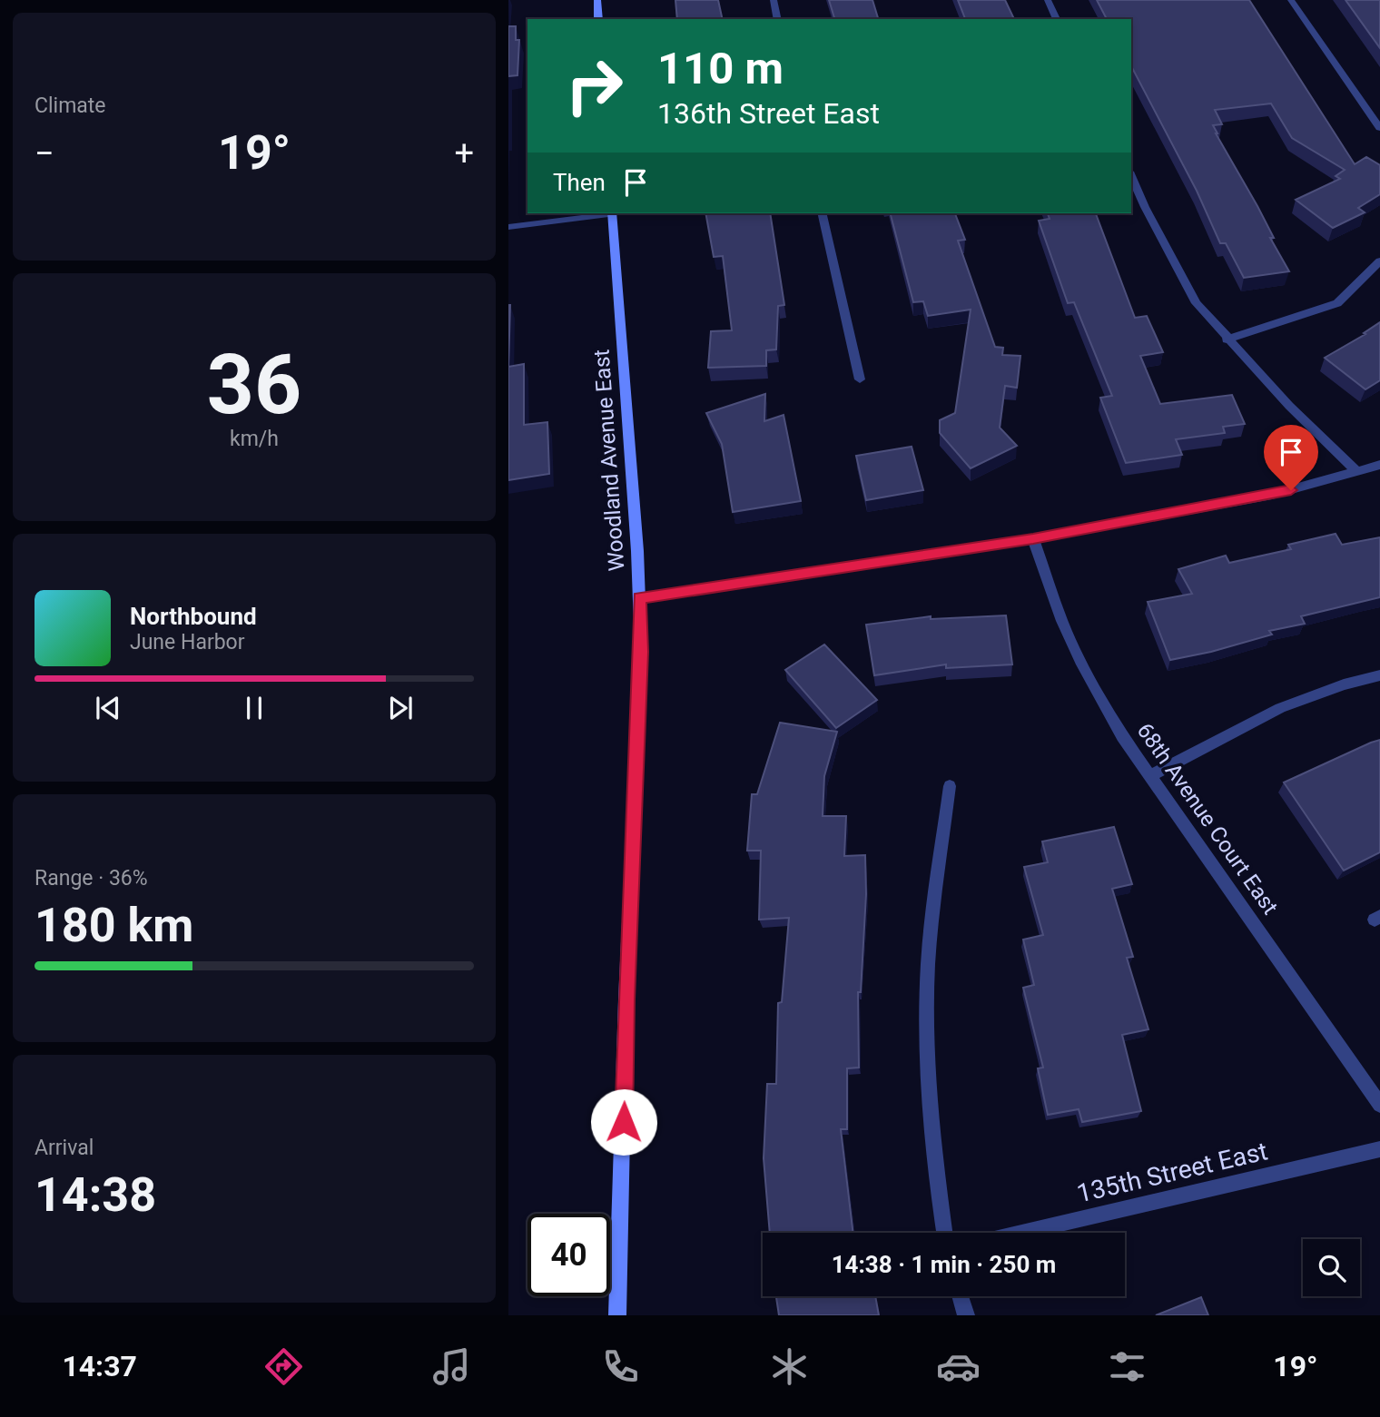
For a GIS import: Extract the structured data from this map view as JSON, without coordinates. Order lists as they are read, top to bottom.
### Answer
{
  "streets": {
    "street": ["Woodland Avenue East", "68th Avenue Court East", "135th Street East"]
  },
  "page": {
    "tile": [
      "Climate",
      ["36", "km/h"],
      ["Range · 36%", "180 km"],
      ["Arrival", "14:38"]
    ],
    "turn": ["110 m", "136th Street East"],
    "heat": ["−", "19°", "+"],
    "then": "Then",
    "song": ["Northbound", "June Harbor"],
    "limit": "40",
    "trip": "14:38 · 1 min · 250 m",
    "tabs": ["14:37", "19°"]
  }
}
